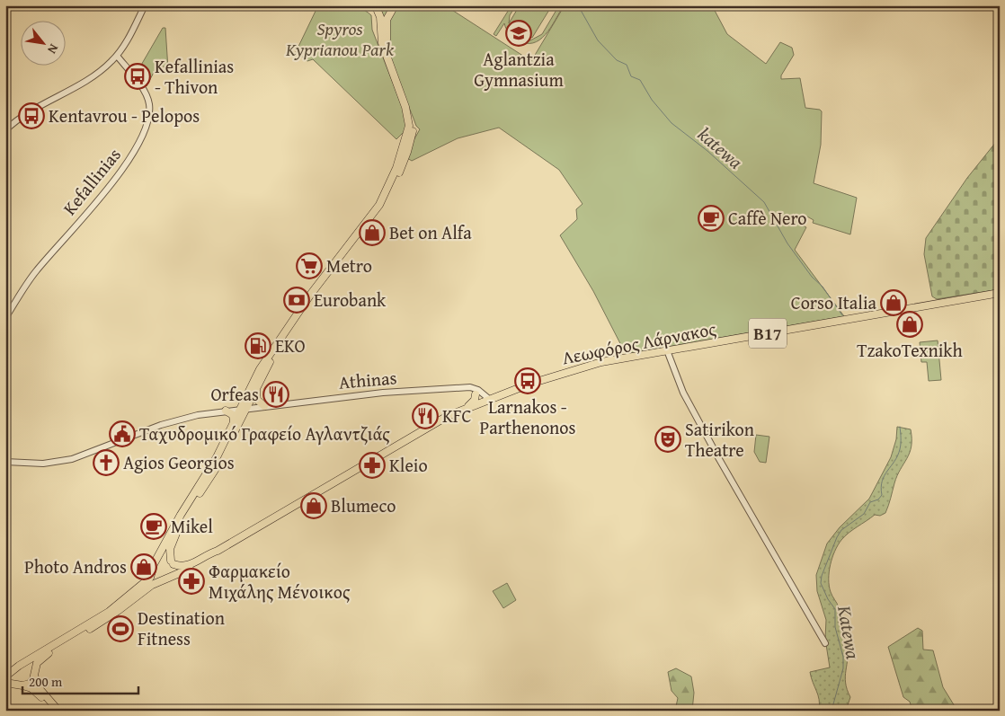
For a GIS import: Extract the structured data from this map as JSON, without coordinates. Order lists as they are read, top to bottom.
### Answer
{
  "streets": {
    "main road": ["B17", "Λεωφόρος Λάρνακος"],
    "street": ["Kefallinias", "Athinas"]
  },
  "crossings": [
    ["Λεωφόρος Λάρνακος", "Athinas"]
  ],
  "water": ["katewa", "Katewa"],
  "parks": ["Spyros Kyprianou Park"],
  "places": {
    "school or university": ["Aglantzia Gymnasium"],
    "bus stop": ["Kefallinias - Thivon", "Kentavrou - Pelopos", "Larnakos - Parthenonos"],
    "cafe": ["Caffè Nero", "Mikel"],
    "shop": [
      "Bet on Alfa",
      "Corso Italia",
      "TzakoTexnikh",
      "Blumeco",
      "Photo Andros"
    ],
    "supermarket": ["Metro"],
    "bank": ["Eurobank"],
    "fuel station": ["EKO"],
    "restaurant": ["Orfeas", "KFC"],
    "public building": ["Ταχυδρομικό Γραφείο Αγλαντζιάς"],
    "theatre": ["Satirikon Theatre"],
    "church": ["Agios Georgios"],
    "pharmacy": ["Kleio", "Φαρμακείο Μιχάλης Μένοικος"],
    "sports": ["Destination Fitness"]
  },
  "scale_bar": "200 m",
  "north": "bottom right"
}
